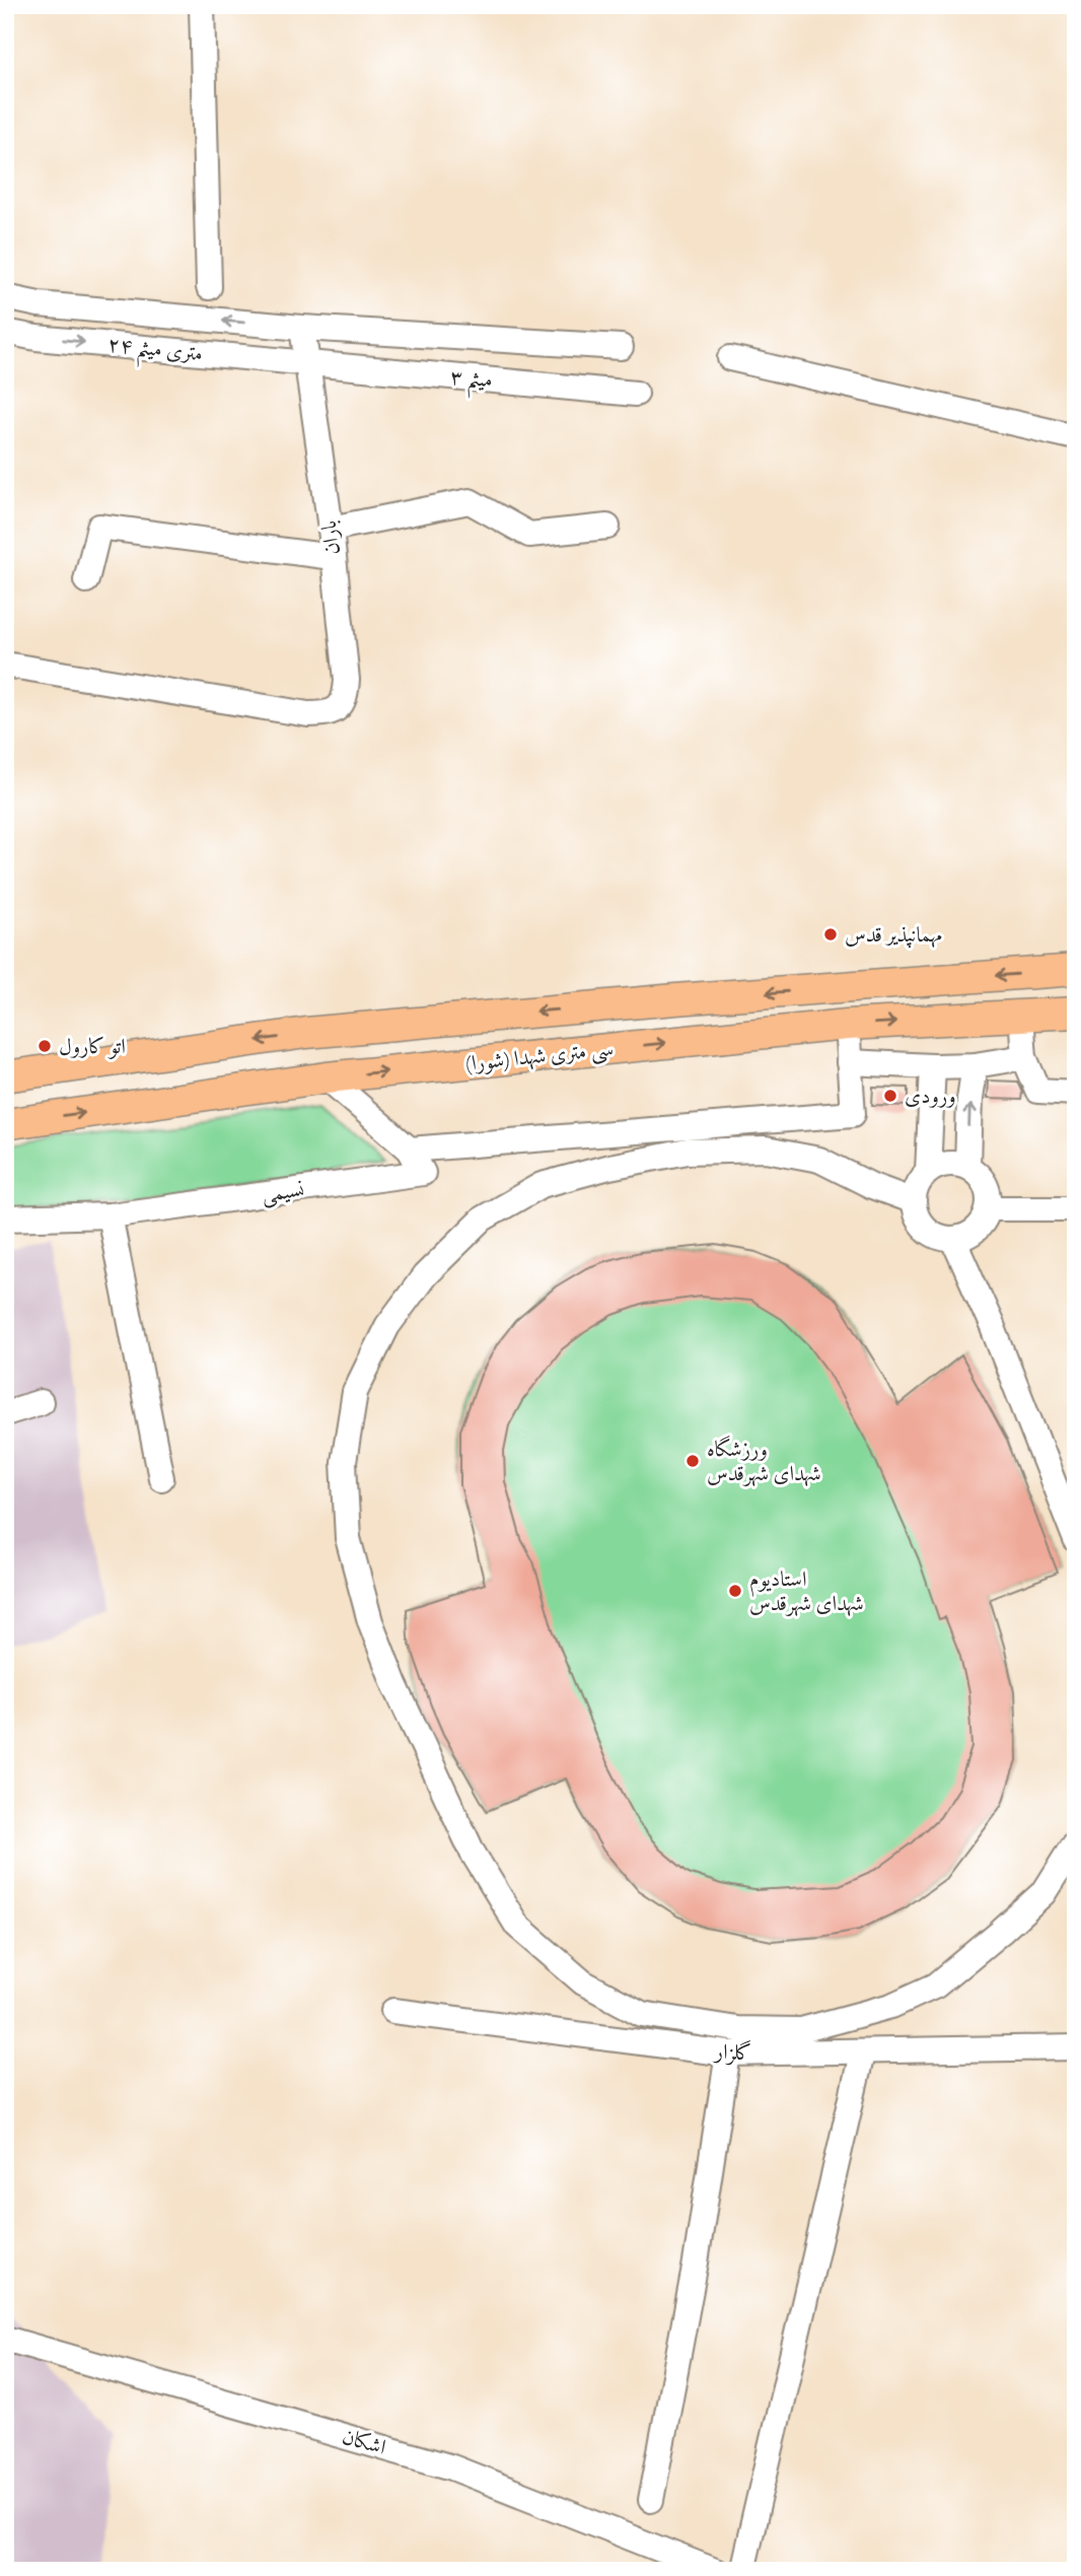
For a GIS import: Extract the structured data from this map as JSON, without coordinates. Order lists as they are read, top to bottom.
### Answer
{
  "streets": {
    "main road": ["سی متری شهدا (شورا)"],
    "street": [
      "۲۴ متری میثم",
      "میثم ۳",
      "باران",
      "نسیمی",
      "گلزار",
      "اشکان"
    ]
  },
  "crossings": [
    ["۲۴ متری میثم", "میثم ۳"],
    ["۲۴ متری میثم", "باران"],
    ["میثم ۳", "باران"]
  ],
  "places": [
    "مهمانپذیر قدس",
    "اتو کارول",
    "ورودی",
    "ورزشگاه شهدای شهرقدس",
    "استادیوم شهدای شهرقدس"
  ]
}
